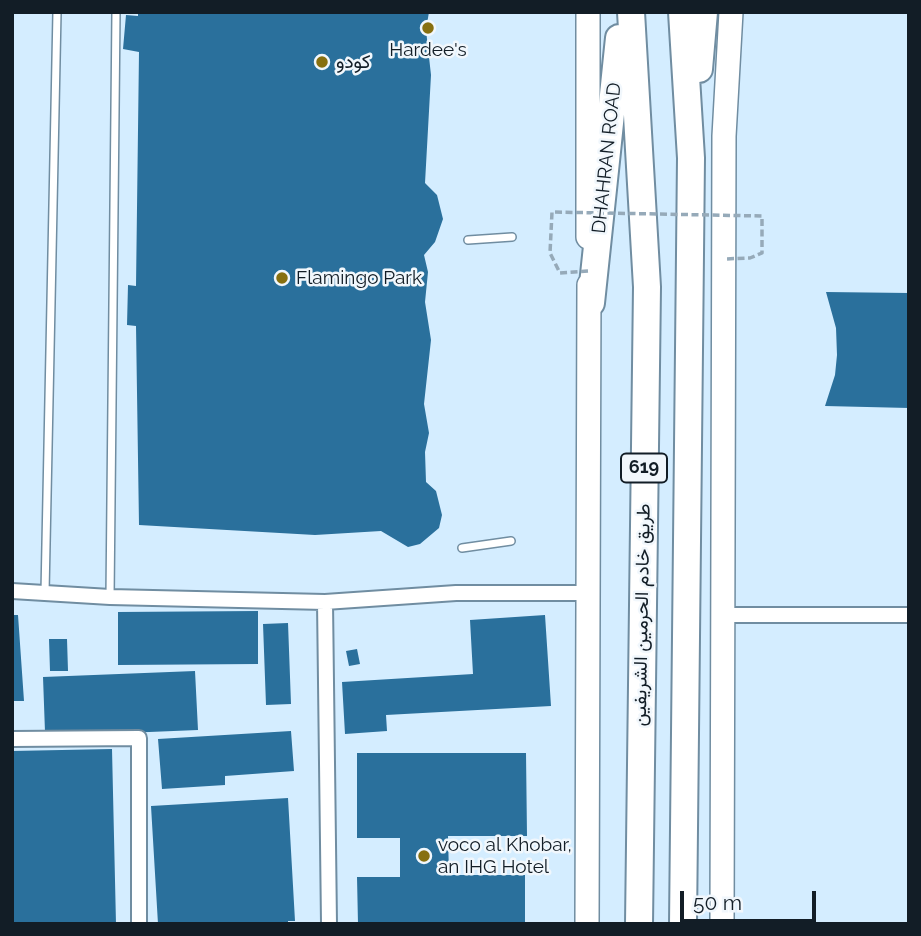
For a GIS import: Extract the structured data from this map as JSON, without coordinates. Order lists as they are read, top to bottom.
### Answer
{
  "streets": {
    "highway": ["DHAHRAN ROAD", "619", "طريق خادم الحرمين الشريفين"]
  },
  "places": [
    "Hardee's",
    "كودو",
    "Flamingo Park",
    "voco al Khobar, an IHG Hotel"
  ],
  "scale_bar": "50 m"
}
